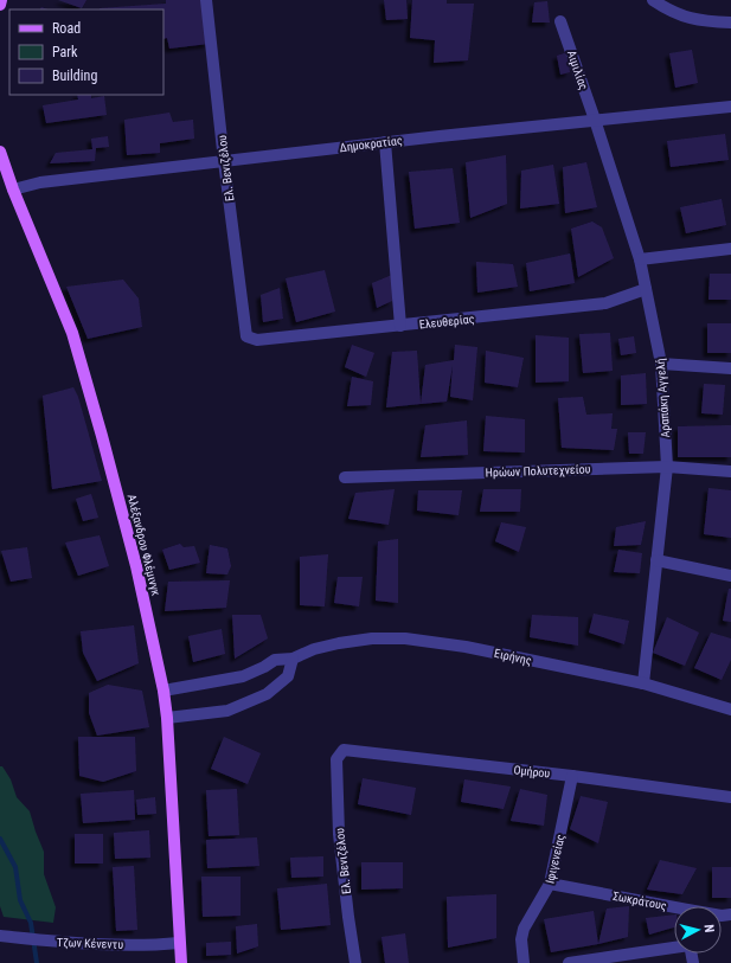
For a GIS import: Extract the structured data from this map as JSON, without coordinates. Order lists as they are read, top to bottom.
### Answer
{
  "streets": {
    "main road": ["Αλέξανδρου Φλέμινγκ"],
    "street": [
      "Αιμιλίας",
      "Δημοκρατίας",
      "Ελ. Βενιζέλου",
      "Ελευθερίας",
      "Αραπάκη Αγγελή",
      "Ηρώων Πολυτεχνείου",
      "Ειρήνης",
      "Ομήρου",
      "Ιφιγενείας",
      "Σωκράτους",
      "Τζων Κένεντυ"
    ]
  },
  "crossings": [
    ["Αιμιλίας", "Δημοκρατίας"],
    ["Αιμιλίας", "Αραπάκη Αγγελή"],
    ["Δημοκρατίας", "Ελ. Βενιζέλου"],
    ["Δημοκρατίας", "Αραπάκη Αγγελή"],
    ["Δημοκρατίας", "Αλέξανδρου Φλέμινγκ"],
    ["Ελ. Βενιζέλου", "Ελευθερίας"],
    ["Ελ. Βενιζέλου", "Ομήρου"],
    ["Ελευθερίας", "Αραπάκη Αγγελή"],
    ["Αραπάκη Αγγελή", "Ηρώων Πολυτεχνείου"],
    ["Αραπάκη Αγγελή", "Ειρήνης"],
    ["Αλέξανδρου Φλέμινγκ", "Ειρήνης"],
    ["Αλέξανδρου Φλέμινγκ", "Τζων Κένεντυ"],
    ["Ομήρου", "Ιφιγενείας"],
    ["Ιφιγενείας", "Σωκράτους"]
  ],
  "legend": ["Road", "Park", "Building"],
  "north": "right"
}
